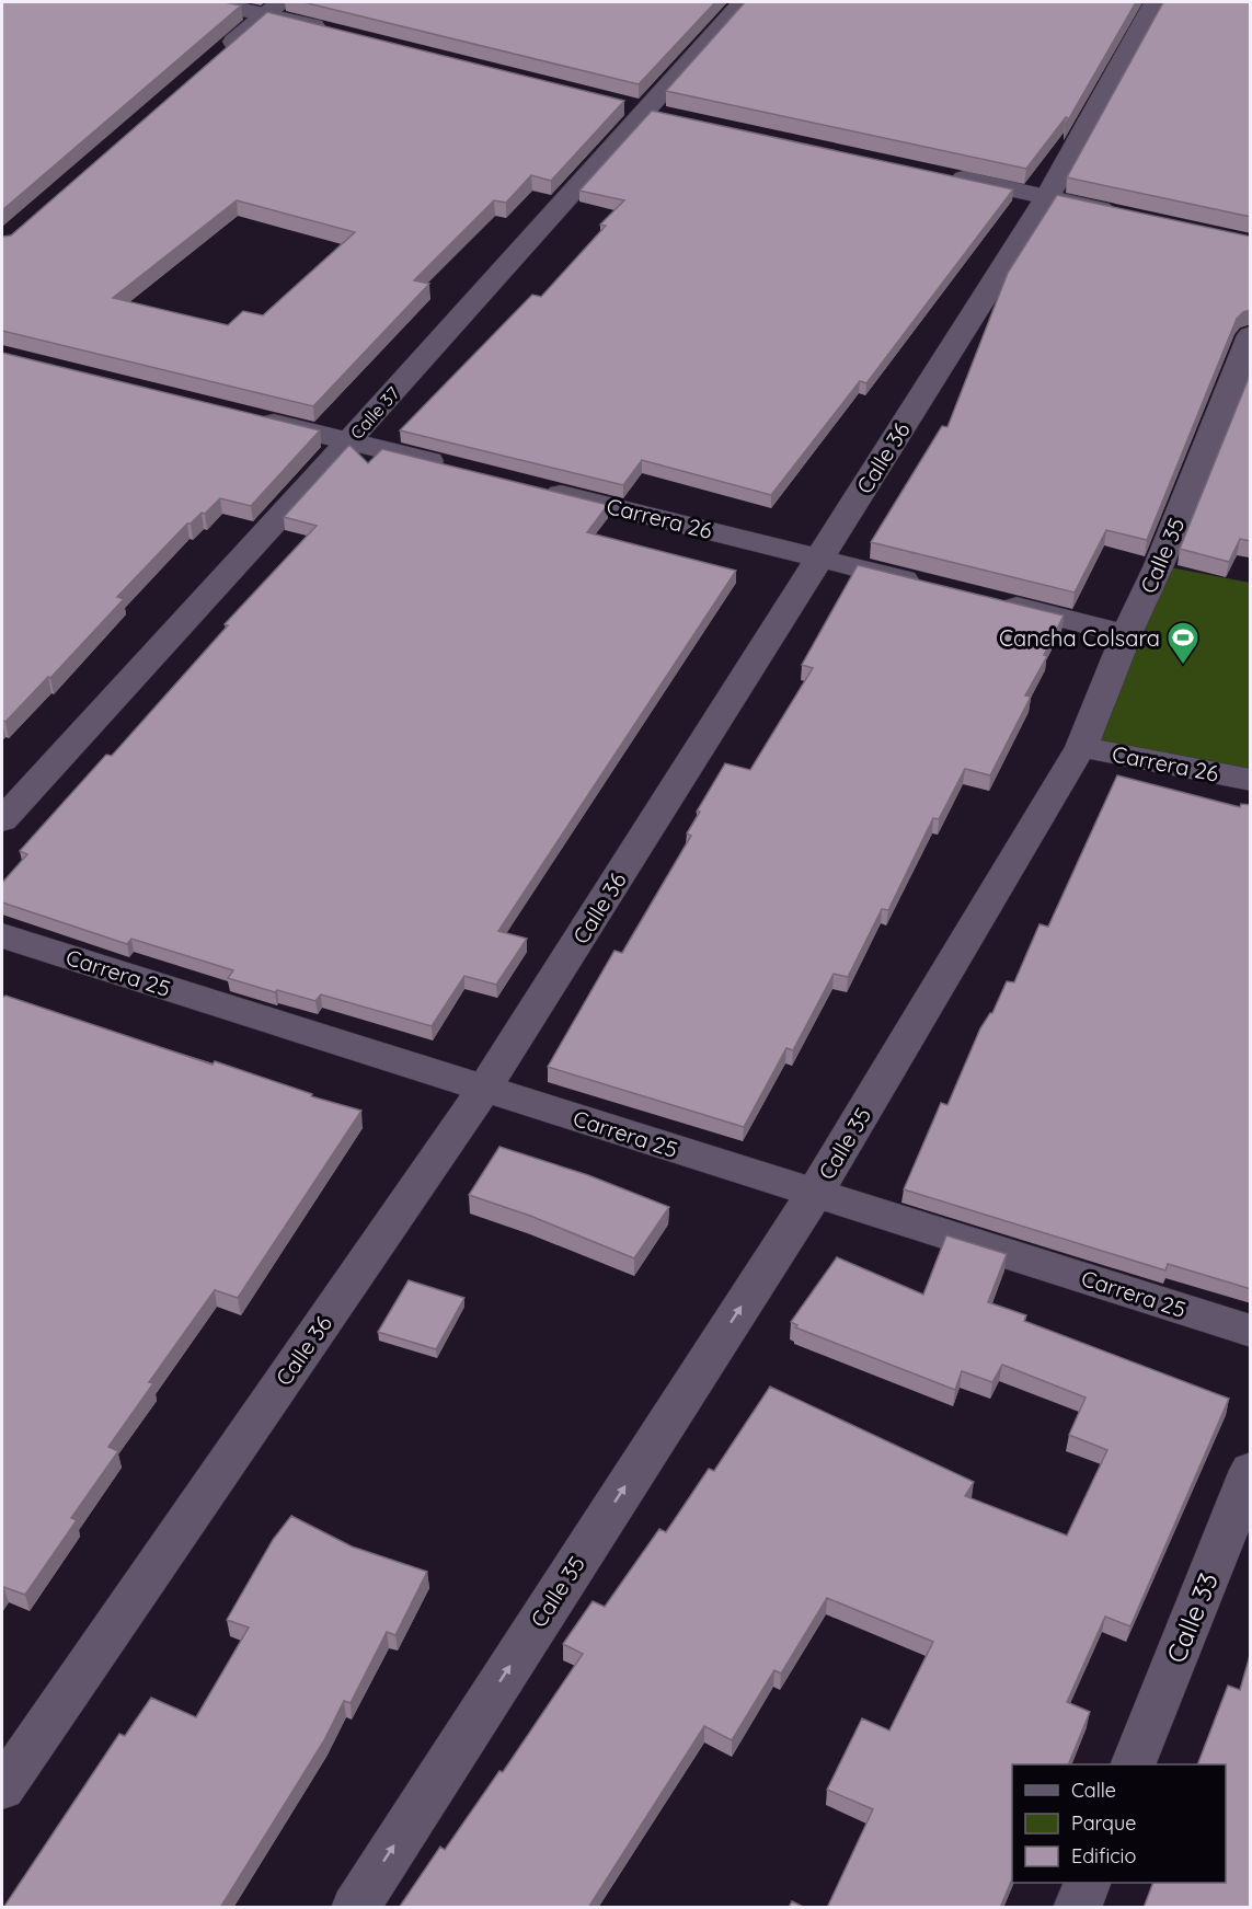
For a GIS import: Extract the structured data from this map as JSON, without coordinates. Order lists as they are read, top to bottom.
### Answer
{
  "streets": {
    "street": [
      "Calle 37",
      "Calle 36",
      "Carrera 26",
      "Calle 35",
      "Carrera 25",
      "Calle 33"
    ]
  },
  "crossings": [
    ["Calle 36", "Carrera 26"],
    ["Calle 36", "Carrera 25"],
    ["Carrera 26", "Calle 35"],
    ["Calle 35", "Carrera 25"]
  ],
  "one_way": ["Calle 35"],
  "places": {
    "sports": ["Cancha Colsara"]
  },
  "legend": ["Calle", "Parque", "Edificio"]
}
